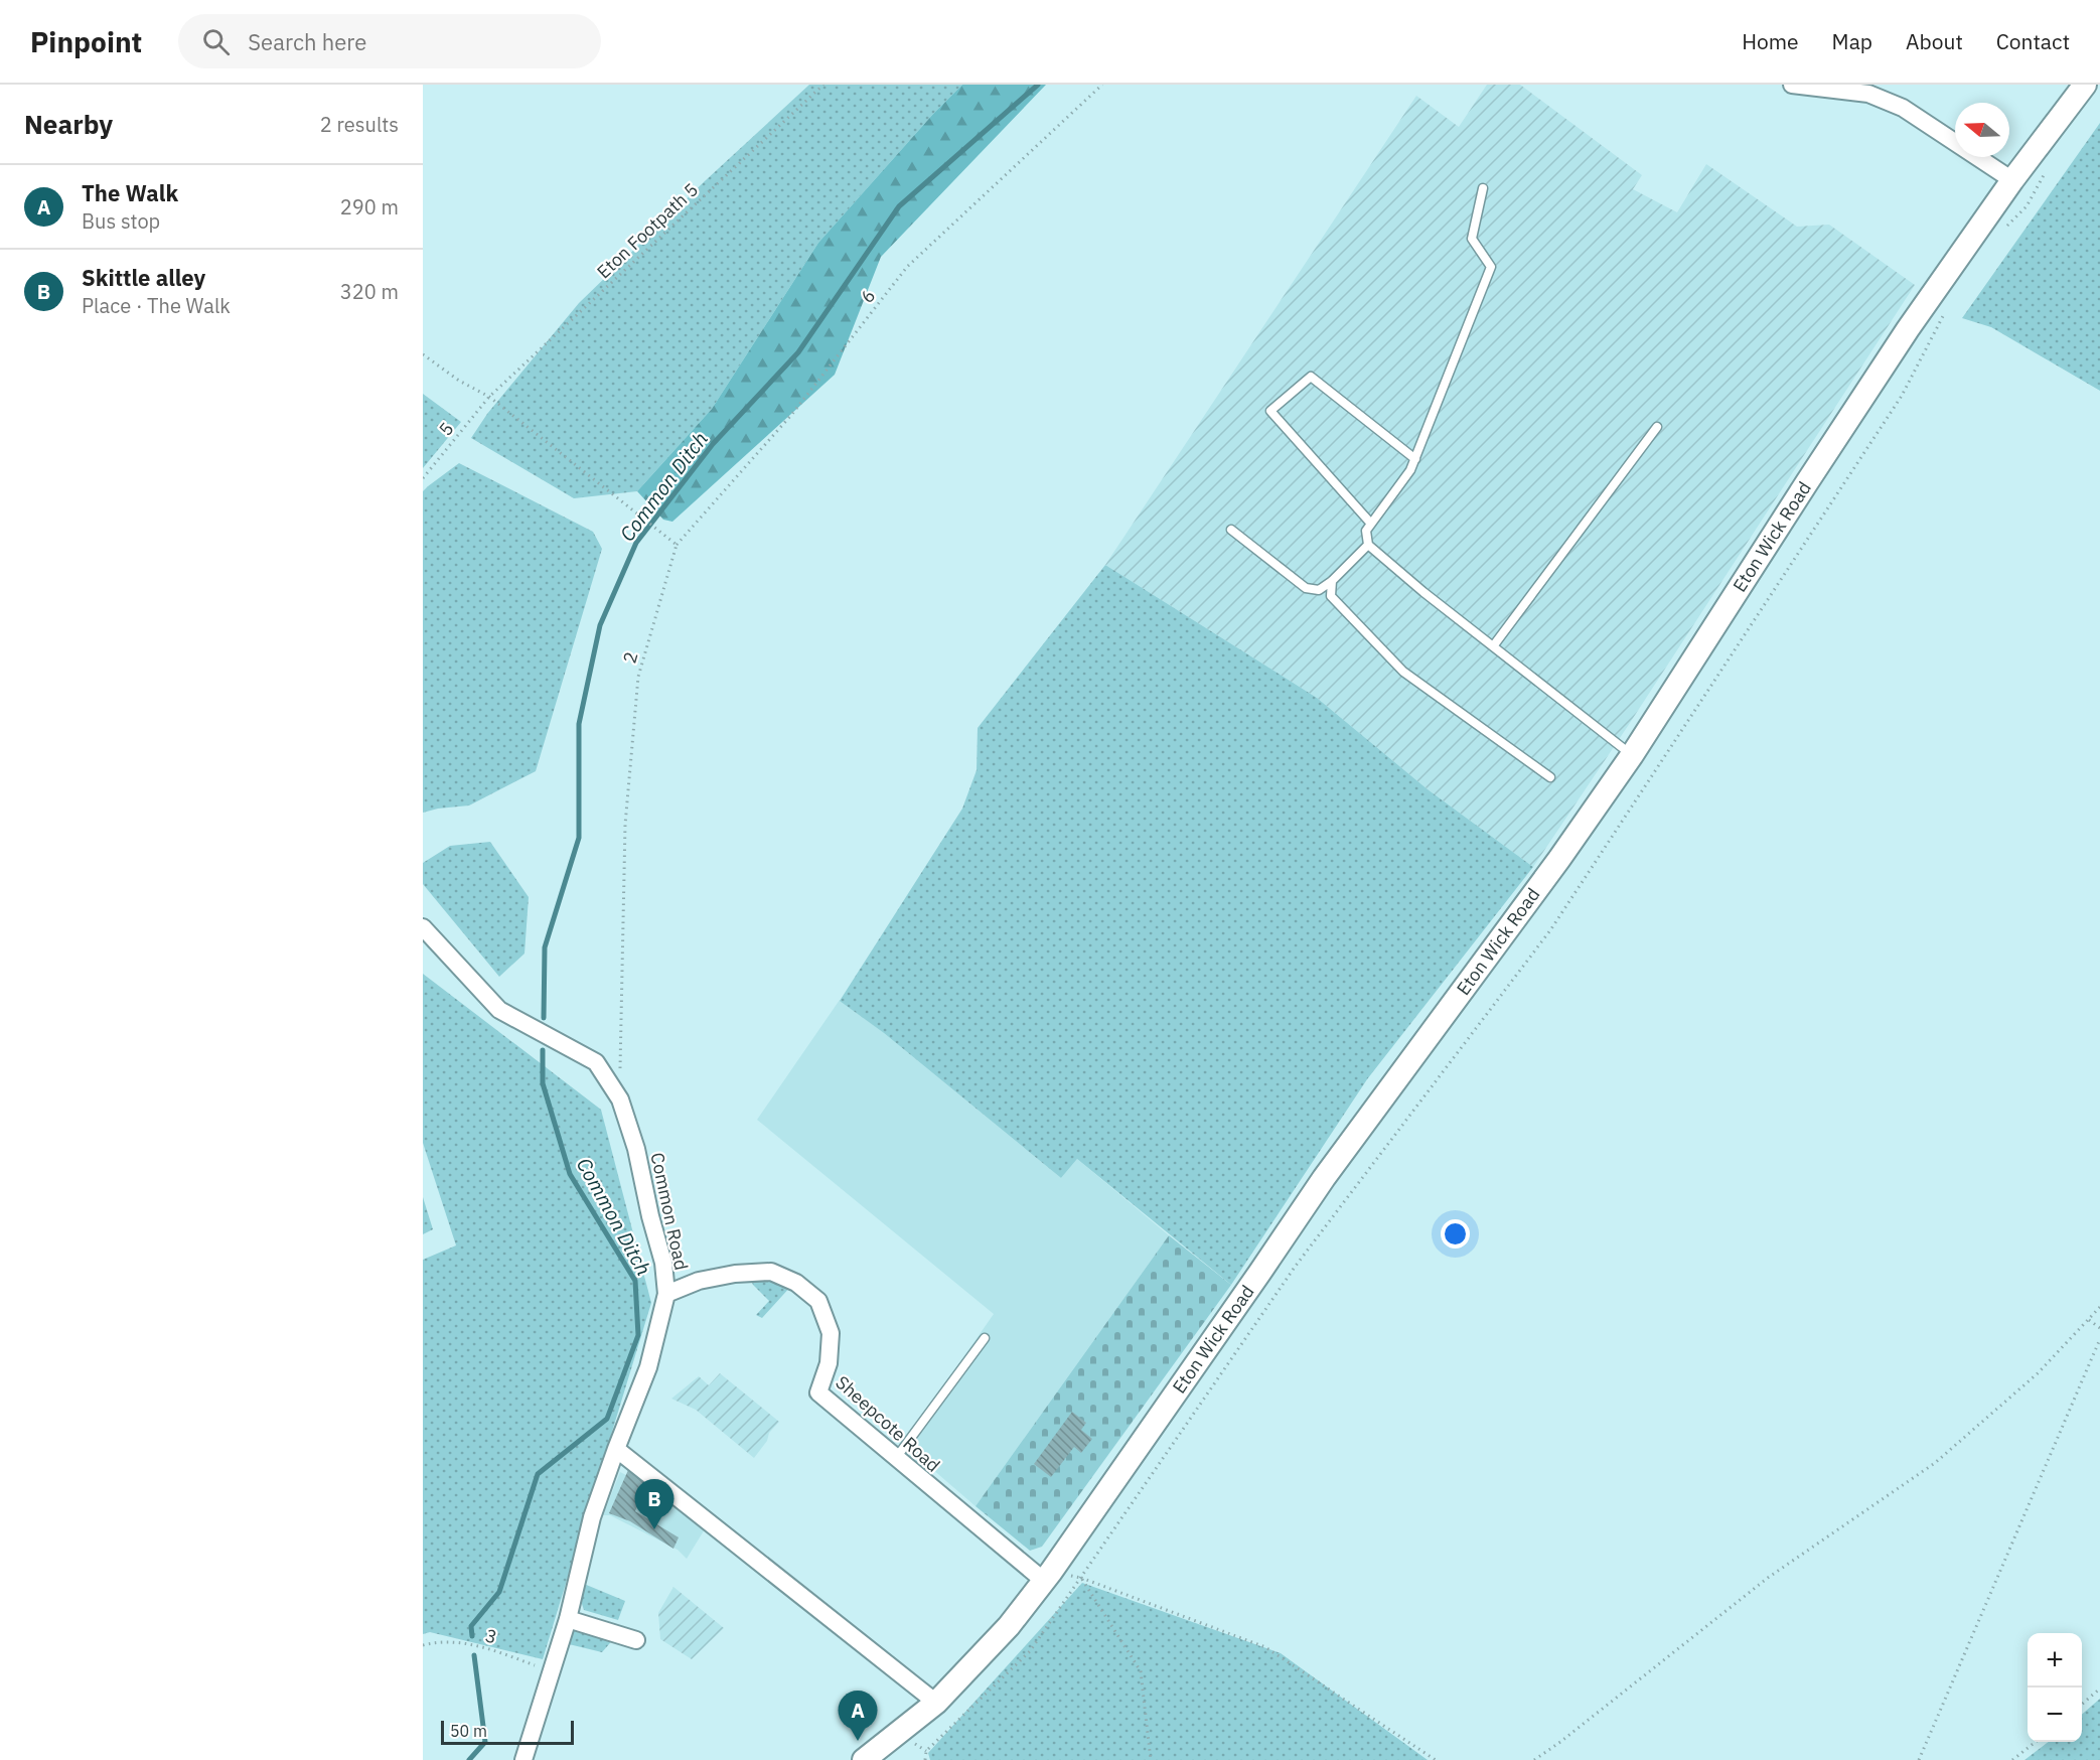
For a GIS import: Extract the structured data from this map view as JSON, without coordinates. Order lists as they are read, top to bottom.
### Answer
{
  "streets": {
    "main road": ["Eton Wick Road"],
    "street": ["Common Road", "Sheepcote Road"],
    "path": [
      "Eton Footpath 5",
      "6",
      "5",
      "2",
      "3"
    ]
  },
  "crossings": [
    ["Eton Footpath 5", "5"],
    ["6", "2"],
    ["Eton Wick Road", "Sheepcote Road"],
    ["2", "Common Road"],
    ["Common Road", "Sheepcote Road"],
    ["Common Road", "3"]
  ],
  "water": ["Common Ditch"],
  "scale_bar": "50 m",
  "north": "left",
  "page": {
    "header": "Pinpoint",
    "search": "Search here",
    "nav": [
      "Home",
      "Map",
      "About",
      "Contact"
    ],
    "heading": ["Nearby", "2 results"],
    "list": [
      {
        "mark": "A",
        "name": "The Walk",
        "note": "Bus stop",
        "value": "290 m"
      },
      {
        "mark": "B",
        "name": "Skittle alley",
        "note": "Place · The Walk",
        "value": "320 m"
      }
    ],
    "pins": ["B", "A"],
    "map_buttons": ["+", "−"],
    "scale": "50 m"
  }
}
